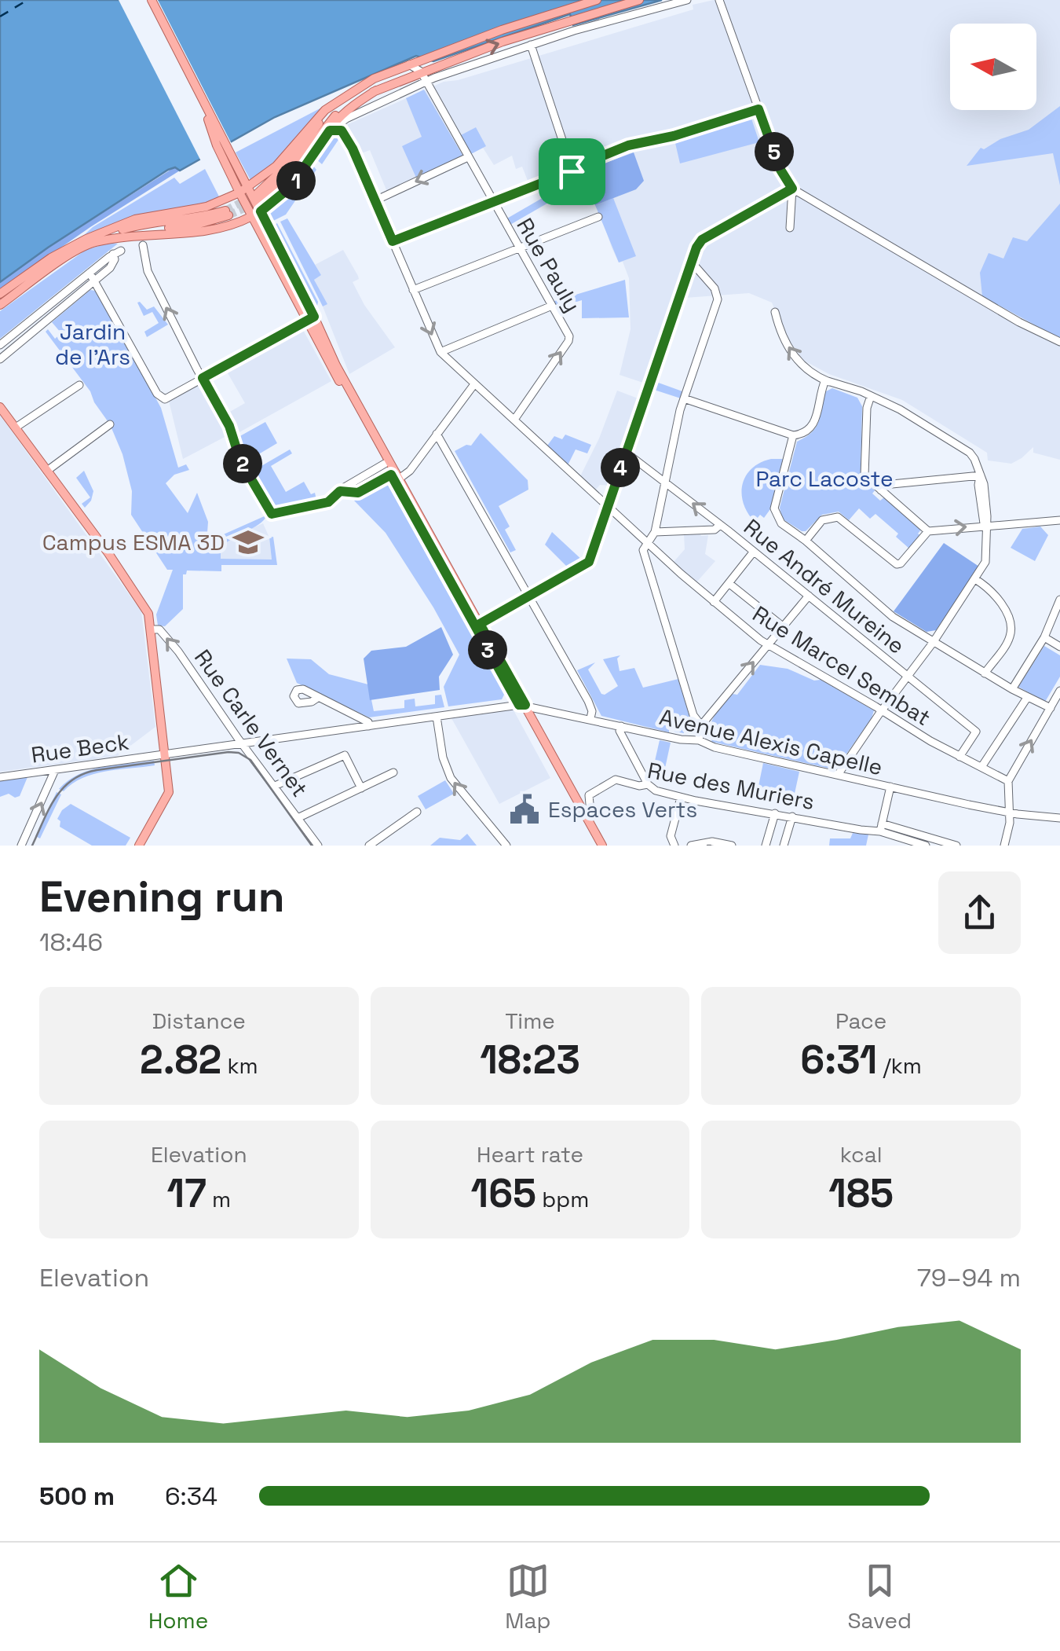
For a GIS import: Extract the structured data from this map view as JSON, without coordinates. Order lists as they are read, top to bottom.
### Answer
{
  "streets": {
    "street": [
      "Rue Pauly",
      "Rue André Mureine",
      "Rue Marcel Sembat",
      "Rue Carle Vernet",
      "Avenue Alexis Capelle",
      "Rue Beck",
      "Rue des Muriers"
    ]
  },
  "crossings": [
    ["Rue Pauly", "Rue Marcel Sembat"],
    ["Rue André Mureine", "Rue Marcel Sembat"],
    ["Rue Carle Vernet", "Rue Beck"],
    ["Avenue Alexis Capelle", "Rue Beck"]
  ],
  "one_way": ["Rue Carle Vernet"],
  "parks": ["Jardin de l'Ars", "Parc Lacoste"],
  "places": {
    "school or university": ["Campus ESMA 3D"],
    "public building": ["Espaces Verts"]
  },
  "north": "left",
  "page": {
    "pins": [
      "5",
      "1",
      "2",
      "4",
      "3"
    ],
    "heading": ["Evening run", "18:46"],
    "stats": [
      ["Distance", "2.82 km"],
      ["Time", "18:23"],
      ["Pace", "6:31 /km"],
      ["Elevation", "17 m"],
      ["Heart rate", "165 bpm"],
      ["kcal", "185"]
    ],
    "chart": ["Elevation", "79–94 m"],
    "list": [
      {
        "name": "500 m",
        "note": "6:34"
      }
    ],
    "tabs": ["Home", "Map", "Saved"]
  }
}
